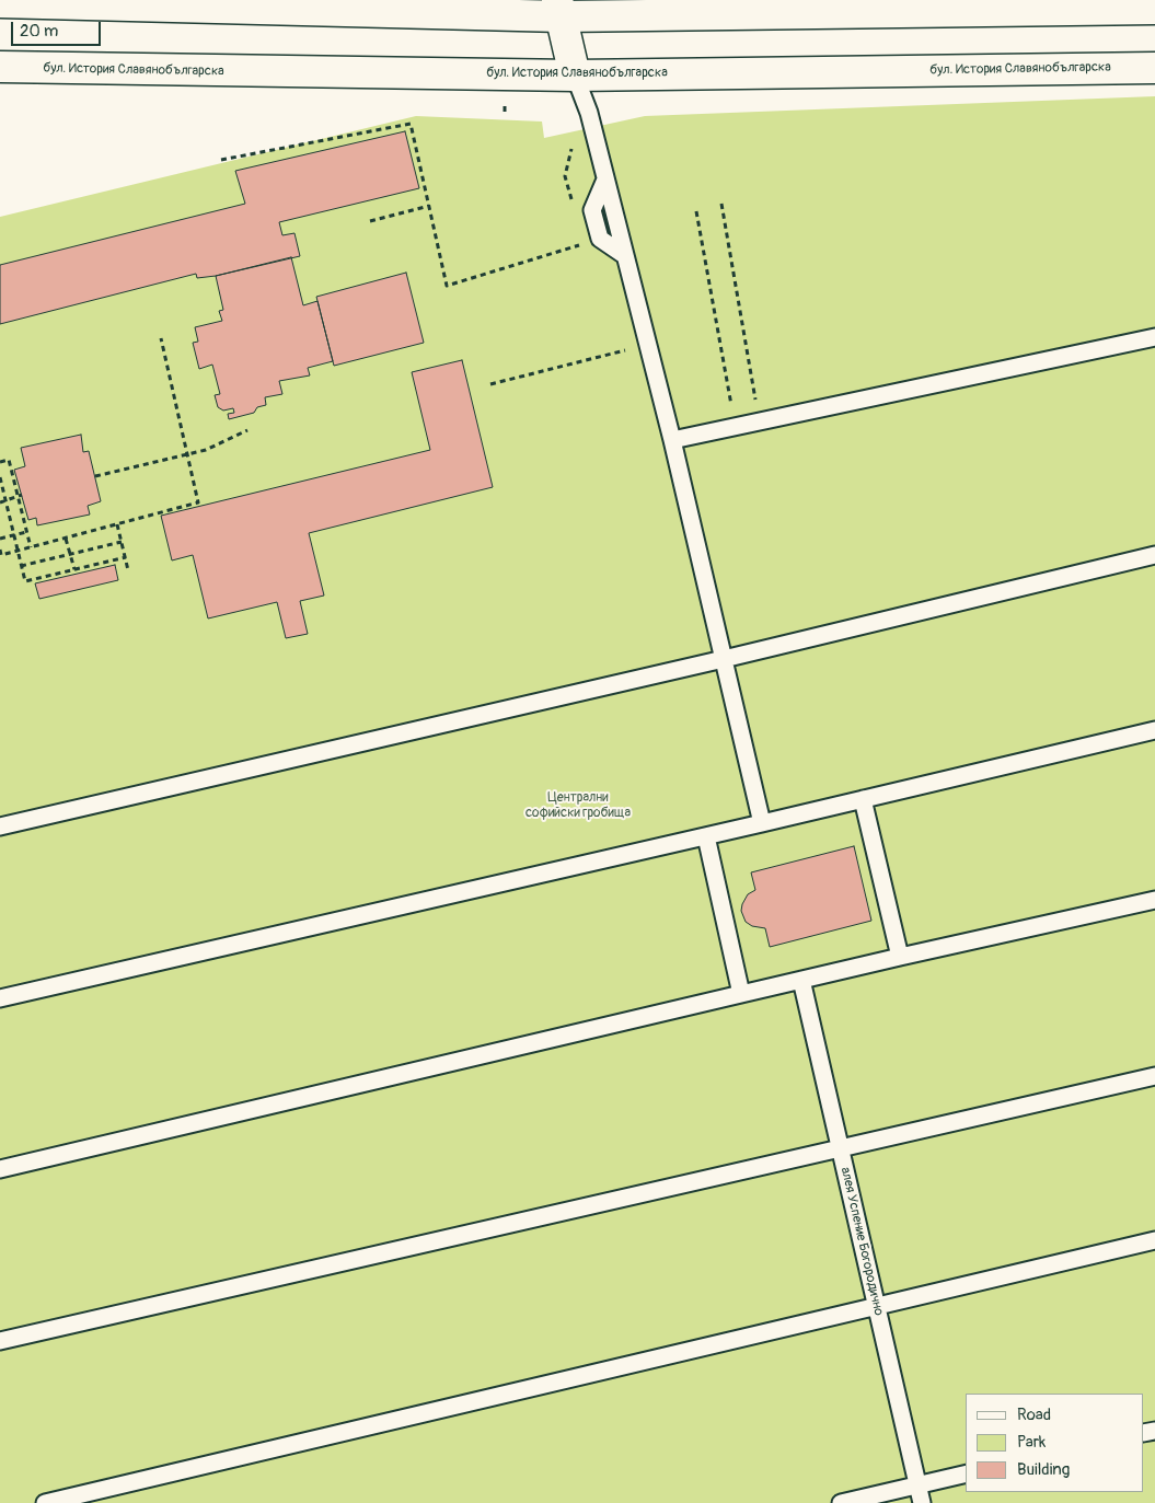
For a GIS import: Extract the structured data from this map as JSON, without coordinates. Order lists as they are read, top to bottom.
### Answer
{
  "streets": {
    "main road": ["бул. История Славянобългарска"],
    "lane": ["алея Успение Богородично"]
  },
  "parks": ["Централни софийски гробища"],
  "legend": ["Road", "Park", "Building"],
  "scale_bar": "20 m"
}
